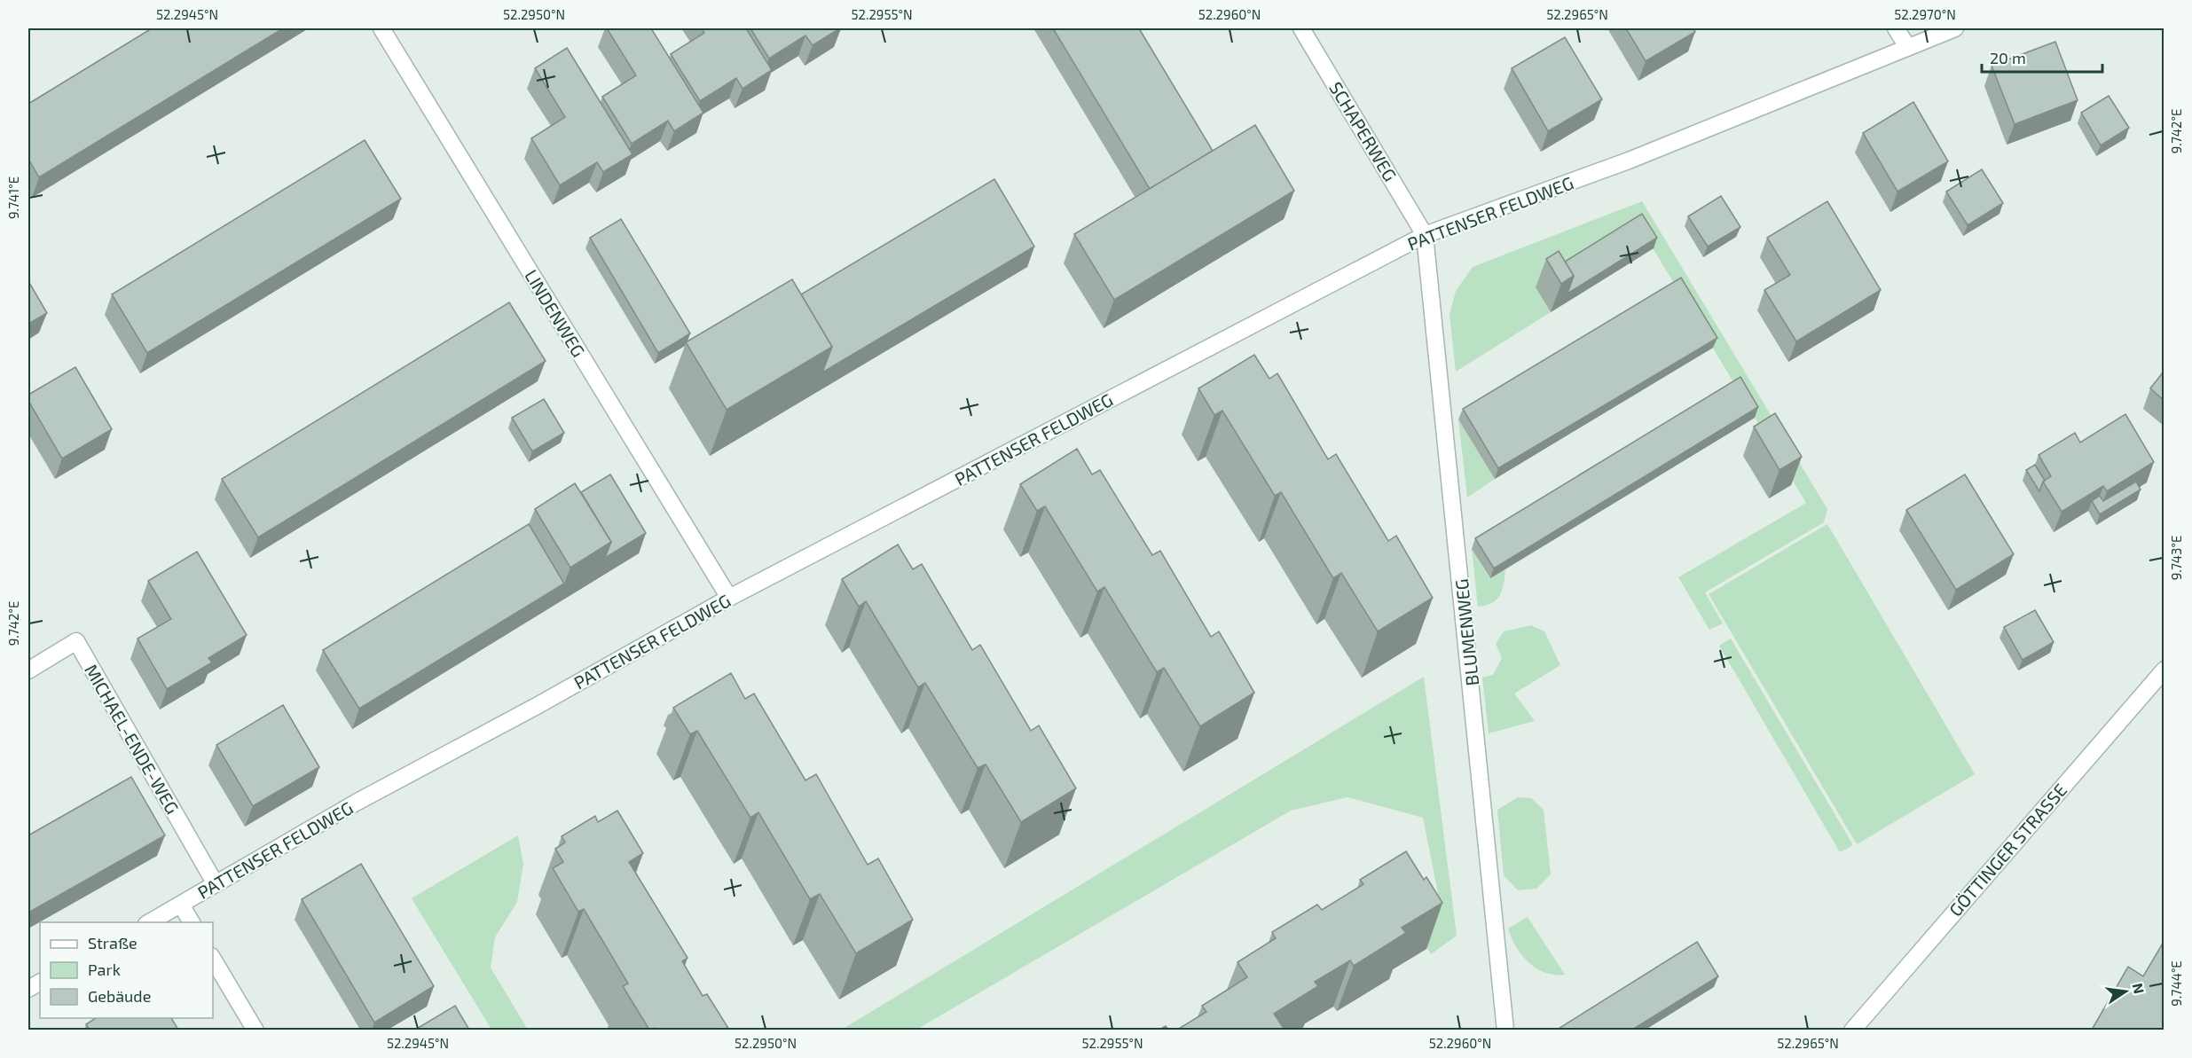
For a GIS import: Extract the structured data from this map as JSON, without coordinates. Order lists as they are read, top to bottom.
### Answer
{
  "streets": {
    "street": [
      "SCHAPERWEG",
      "PATTENSER FELDWEG",
      "LINDENWEG",
      "BLUMENWEG",
      "MICHAEL-ENDE-WEG",
      "GÖTTINGER STRASSE"
    ]
  },
  "crossings": [
    ["SCHAPERWEG", "PATTENSER FELDWEG"],
    ["SCHAPERWEG", "BLUMENWEG"],
    ["PATTENSER FELDWEG", "LINDENWEG"],
    ["PATTENSER FELDWEG", "BLUMENWEG"],
    ["PATTENSER FELDWEG", "MICHAEL-ENDE-WEG"]
  ],
  "legend": ["Straße", "Park", "Gebäude"],
  "scale_bar": "20 m",
  "north": "right",
  "coordinates": [
    "52.2945°N",
    "52.2950°N",
    "52.2955°N",
    "52.2960°N",
    "52.2965°N",
    "52.2970°N",
    "9.742°E",
    "9.741°E",
    "9.743°E",
    "9.744°E"
  ]
}
